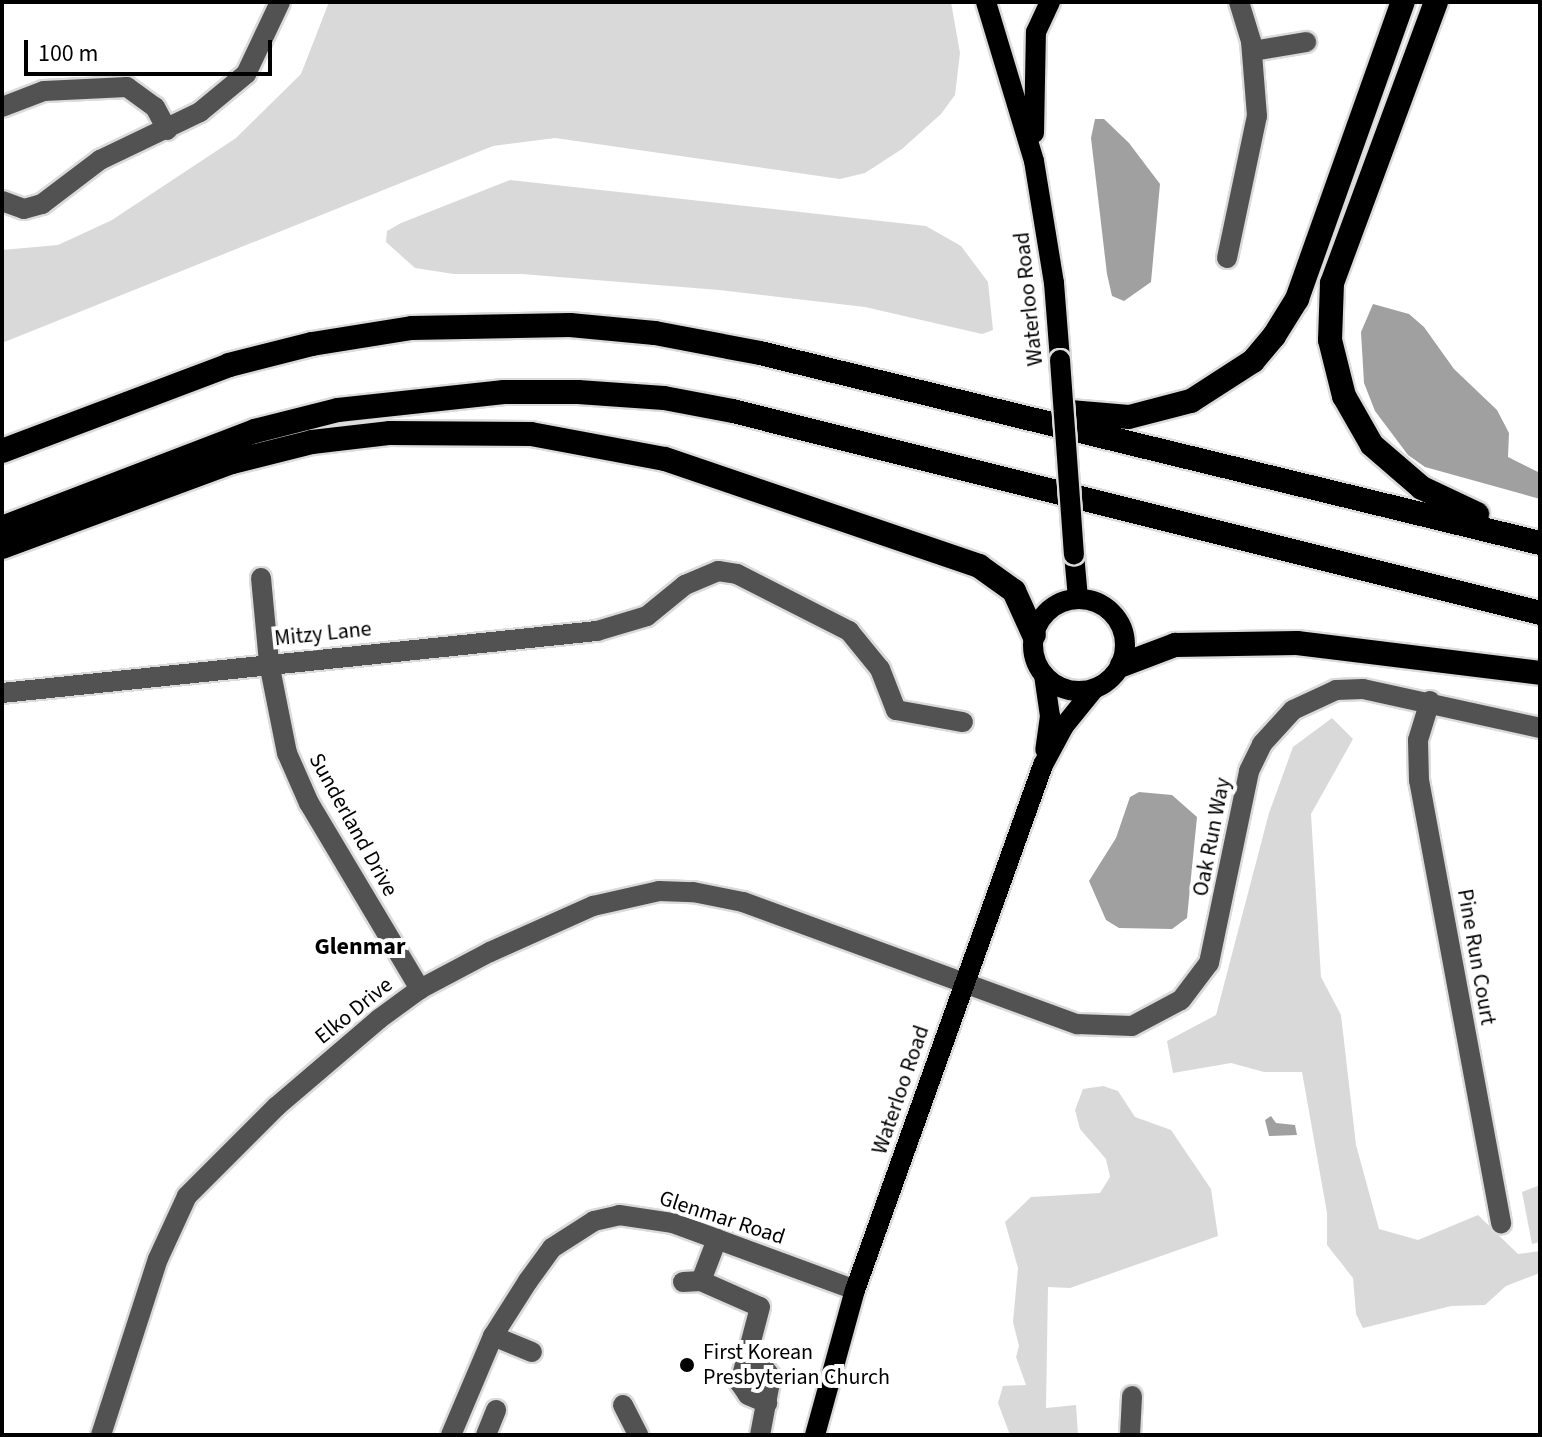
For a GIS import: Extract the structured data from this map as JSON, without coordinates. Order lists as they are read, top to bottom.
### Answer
{
  "streets": {
    "main road": ["Waterloo Road"],
    "street": [
      "Mitzy Lane",
      "Sunderland Drive",
      "Oak Run Way",
      "Pine Run Court",
      "Elko Drive",
      "Glenmar Road"
    ]
  },
  "crossings": [
    ["Waterloo Road", "Oak Run Way"],
    ["Waterloo Road", "Elko Drive"],
    ["Waterloo Road", "Glenmar Road"],
    ["Mitzy Lane", "Sunderland Drive"],
    ["Sunderland Drive", "Elko Drive"],
    ["Oak Run Way", "Pine Run Court"],
    ["Oak Run Way", "Elko Drive"]
  ],
  "districts": ["Glenmar"],
  "places": ["First Korean Presbyterian Church"],
  "scale_bar": "100 m"
}
